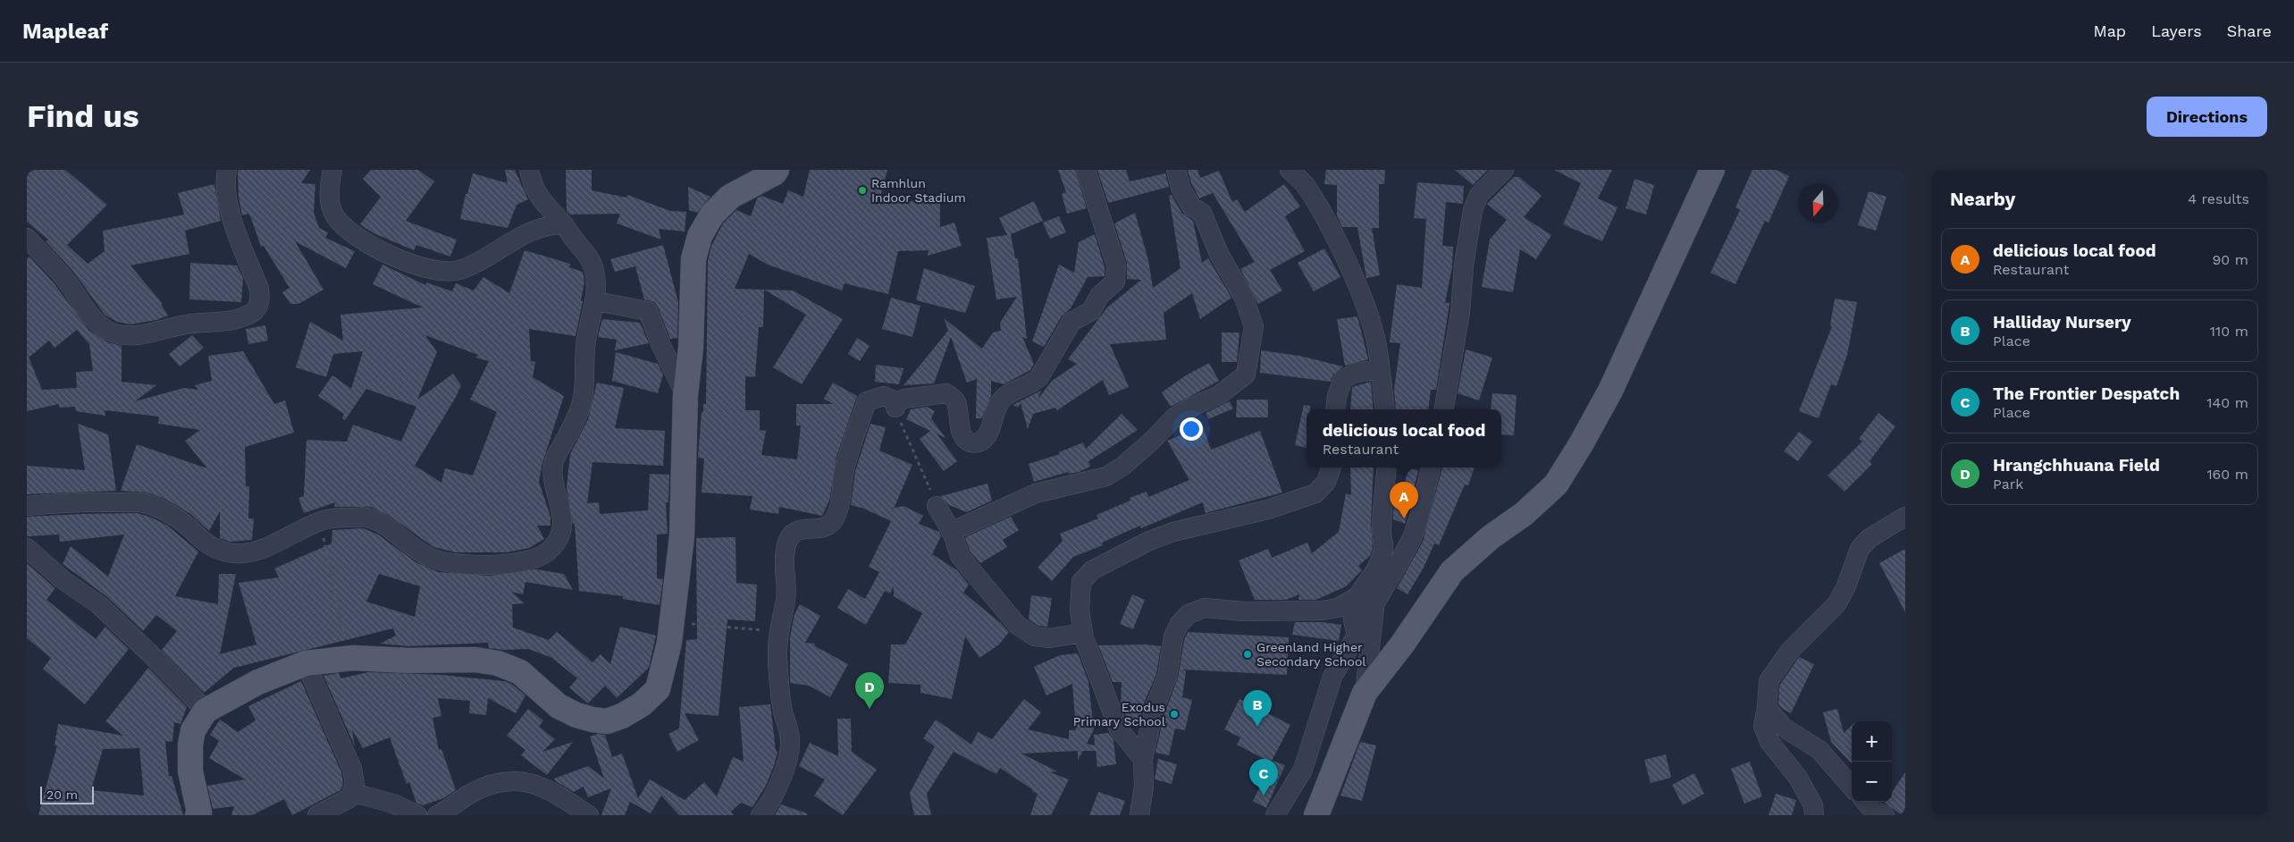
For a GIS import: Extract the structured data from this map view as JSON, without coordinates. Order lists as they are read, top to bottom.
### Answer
{
  "places": ["Ramhlun Indoor Stadium", "Greenland Higher Secondary School", "Exodus Primary School"],
  "scale_bar": "20 m",
  "north": "bottom",
  "page": {
    "header": "Mapleaf",
    "nav": ["Map", "Layers", "Share"],
    "buttons": "Directions",
    "title": "Find us",
    "heading": ["Nearby", "4 results"],
    "list": [
      {
        "mark": "A",
        "name": "delicious local food",
        "note": "Restaurant",
        "value": "90 m"
      },
      {
        "mark": "B",
        "name": "Halliday Nursery",
        "note": "Place",
        "value": "110 m"
      },
      {
        "mark": "C",
        "name": "The Frontier Despatch",
        "note": "Place",
        "value": "140 m"
      },
      {
        "mark": "D",
        "name": "Hrangchhuana Field",
        "note": "Park",
        "value": "160 m"
      }
    ],
    "popup": ["delicious local food", "Restaurant"],
    "pins": [
      "A",
      "D",
      "B",
      "C"
    ],
    "map_buttons": ["+", "−"],
    "scale": "20 m"
  }
}
